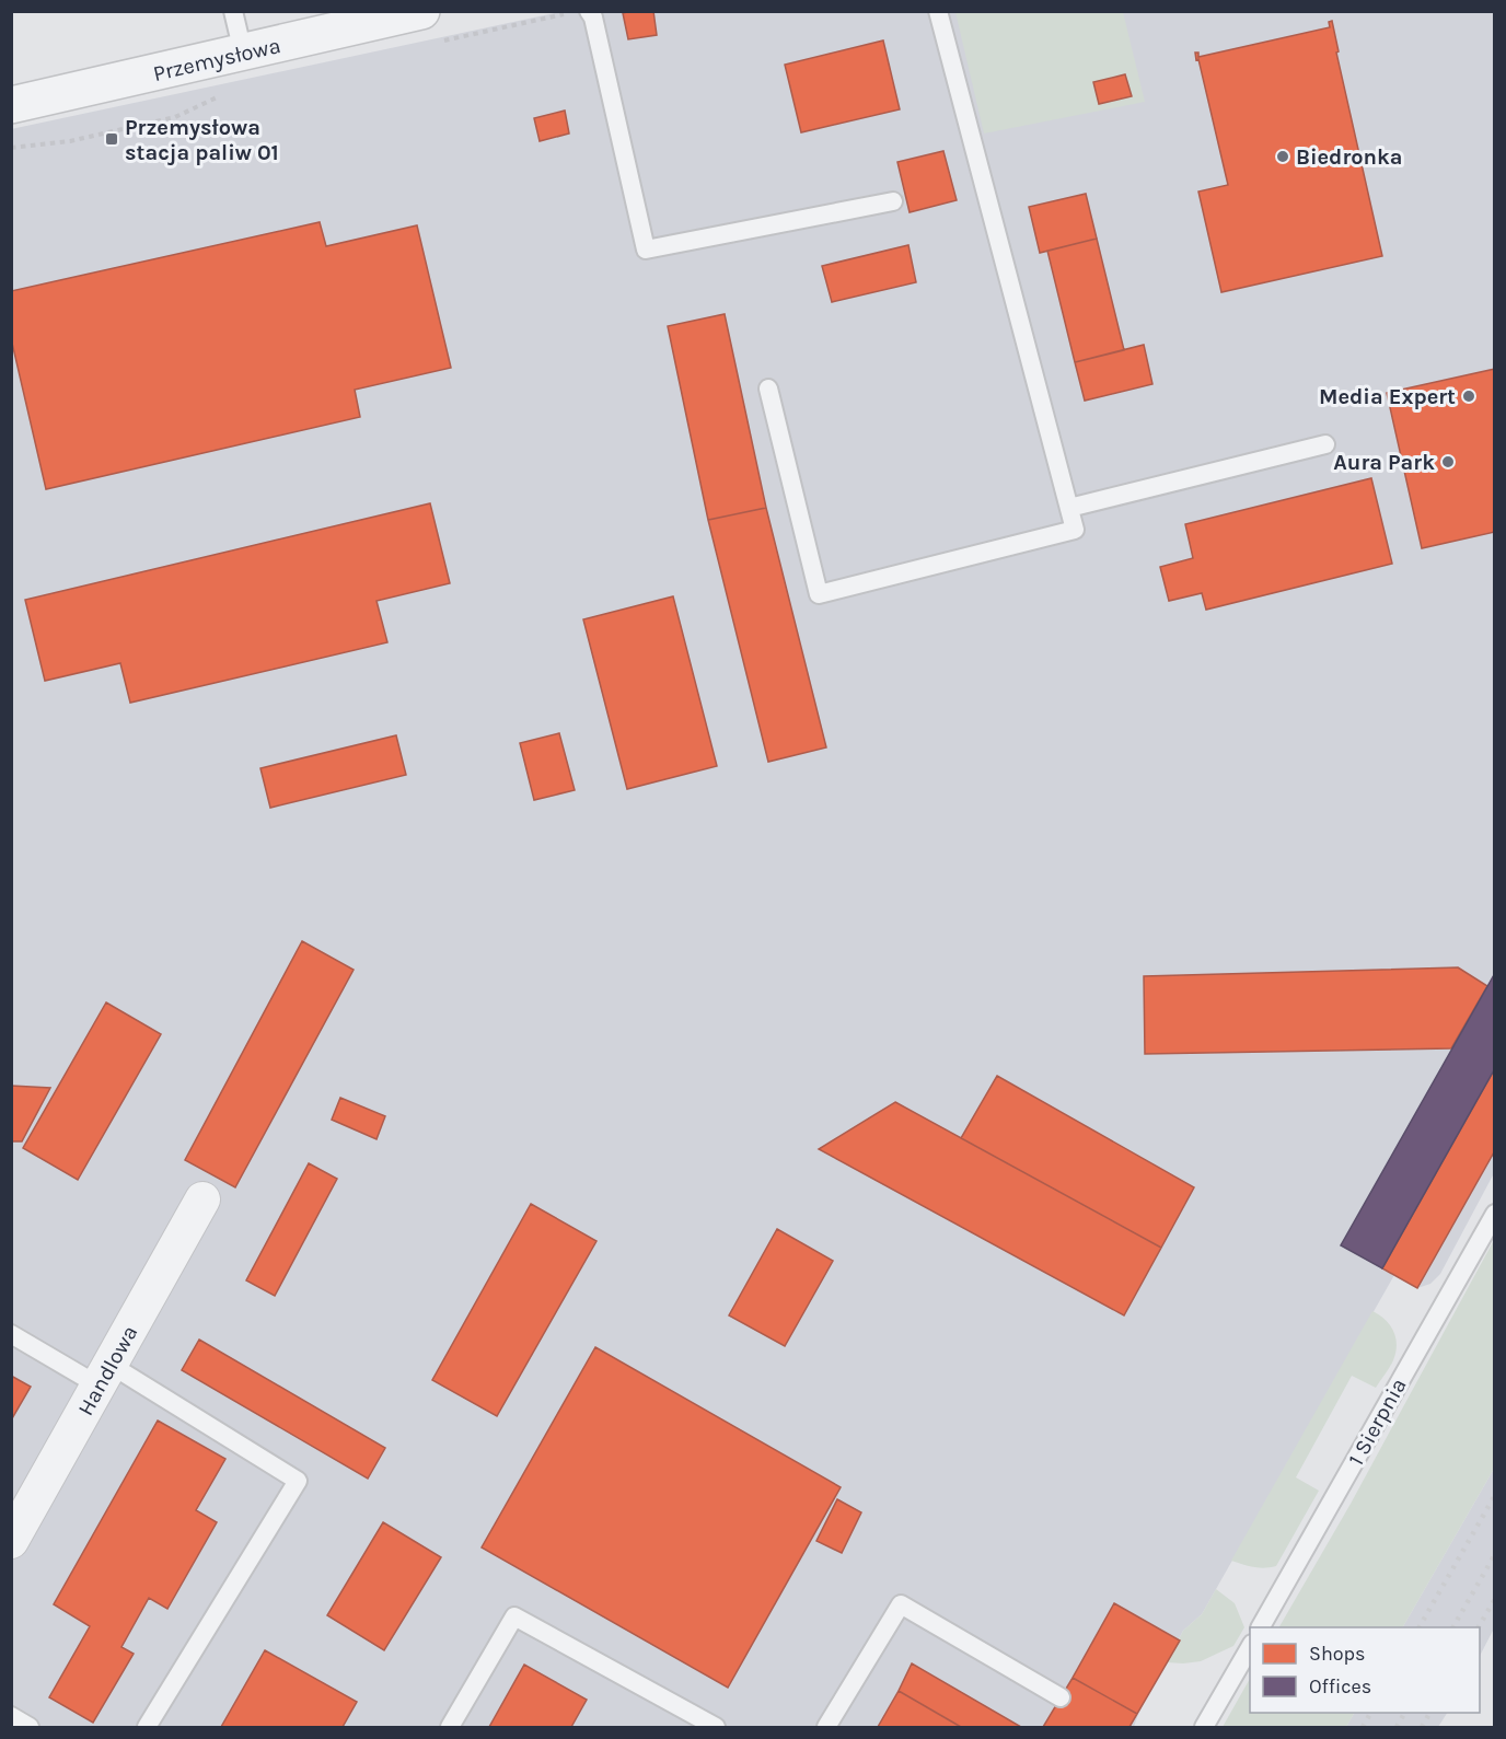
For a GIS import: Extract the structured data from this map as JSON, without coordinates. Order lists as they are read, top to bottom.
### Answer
{
  "streets": {
    "street": ["Przemysłowa", "Handlowa"],
    "lane": ["1 Sierpnia"]
  },
  "places": {
    "transit": ["Przemysłowa stacja paliw 01"],
    "other": ["Biedronka", "Media Expert", "Aura Park"]
  },
  "legend": ["Shops", "Offices"]
}
